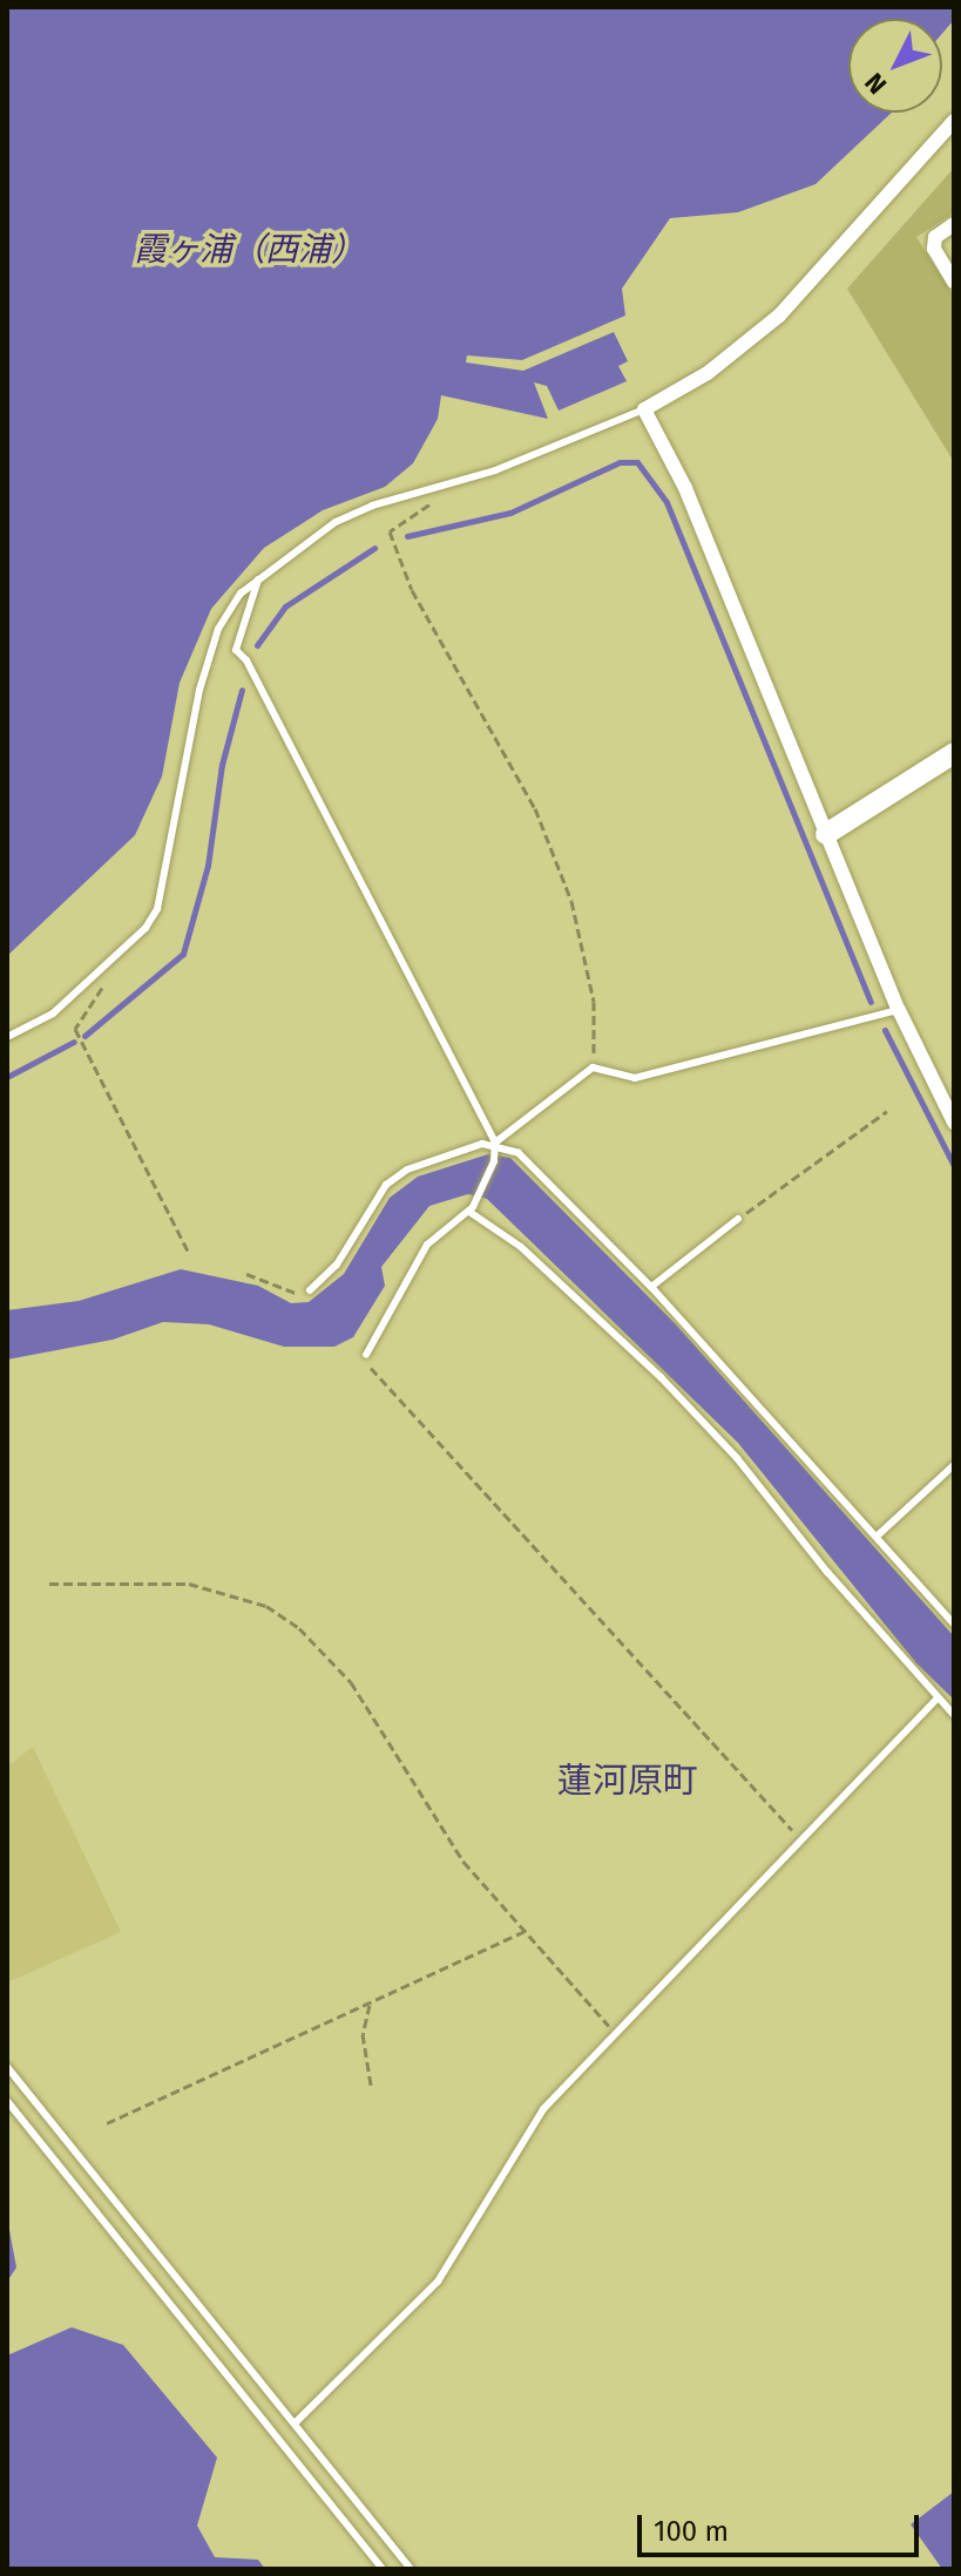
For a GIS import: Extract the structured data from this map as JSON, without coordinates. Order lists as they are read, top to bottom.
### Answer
{
  "districts": ["蓮河原町"],
  "water": ["霞ヶ浦（西浦）"],
  "scale_bar": "100 m",
  "north": "bottom left"
}
